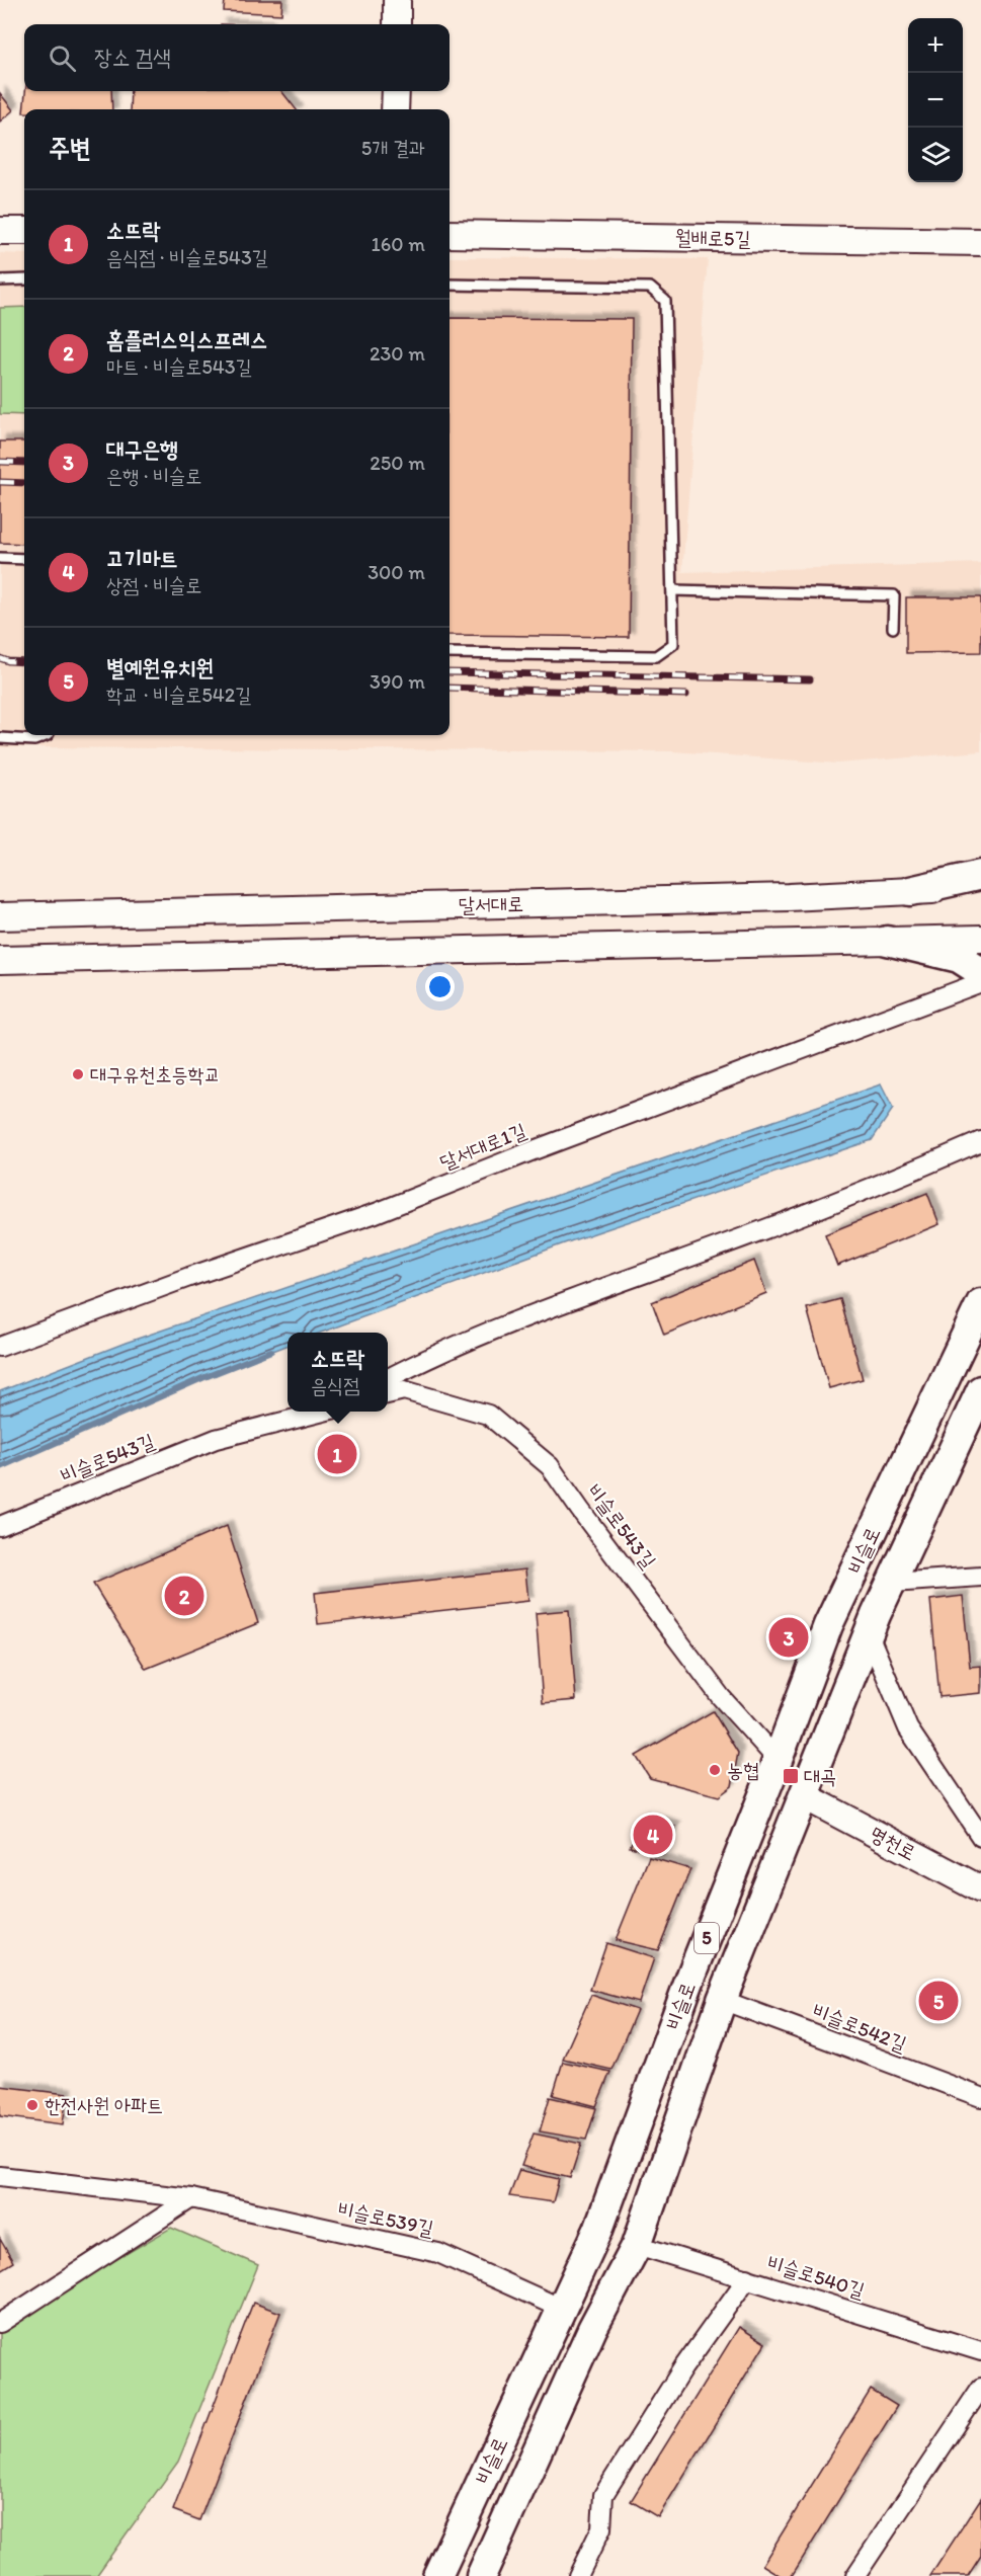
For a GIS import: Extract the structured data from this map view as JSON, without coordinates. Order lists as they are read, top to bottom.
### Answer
{
  "streets": {
    "main road": [
      "월배로5길",
      "달서대로",
      "비슬로",
      "명천로",
      "5"
    ],
    "street": [
      "달서대로1길",
      "비슬로543길",
      "비슬로542길",
      "비슬로539길",
      "비슬로540길"
    ]
  },
  "crossings": [
    ["비슬로543길", "비슬로"],
    ["비슬로", "명천로"],
    ["비슬로", "비슬로542길"],
    ["비슬로", "비슬로539길"],
    ["비슬로", "비슬로540길"]
  ],
  "places": {
    "other": ["대구유천초등학교", "농협", "한전사원 아파트"],
    "transit": ["대곡"]
  },
  "page": {
    "map_buttons": ["+", "−"],
    "search": "장소 검색",
    "heading": ["주변", "5개 결과"],
    "list": [
      {
        "mark": "1",
        "name": "소뜨락",
        "note": "음식점 · 비슬로543길",
        "value": "160 m"
      },
      {
        "mark": "2",
        "name": "홈플러스익스프레스",
        "note": "마트 · 비슬로543길",
        "value": "230 m"
      },
      {
        "mark": "3",
        "name": "대구은행",
        "note": "은행 · 비슬로",
        "value": "250 m"
      },
      {
        "mark": "4",
        "name": "고기마트",
        "note": "상점 · 비슬로",
        "value": "300 m"
      },
      {
        "mark": "5",
        "name": "별예원유치원",
        "note": "학교 · 비슬로542길",
        "value": "390 m"
      }
    ],
    "popup": ["소뜨락", "음식점"],
    "pins": [
      "1",
      "2",
      "3",
      "4",
      "5"
    ]
  }
}
